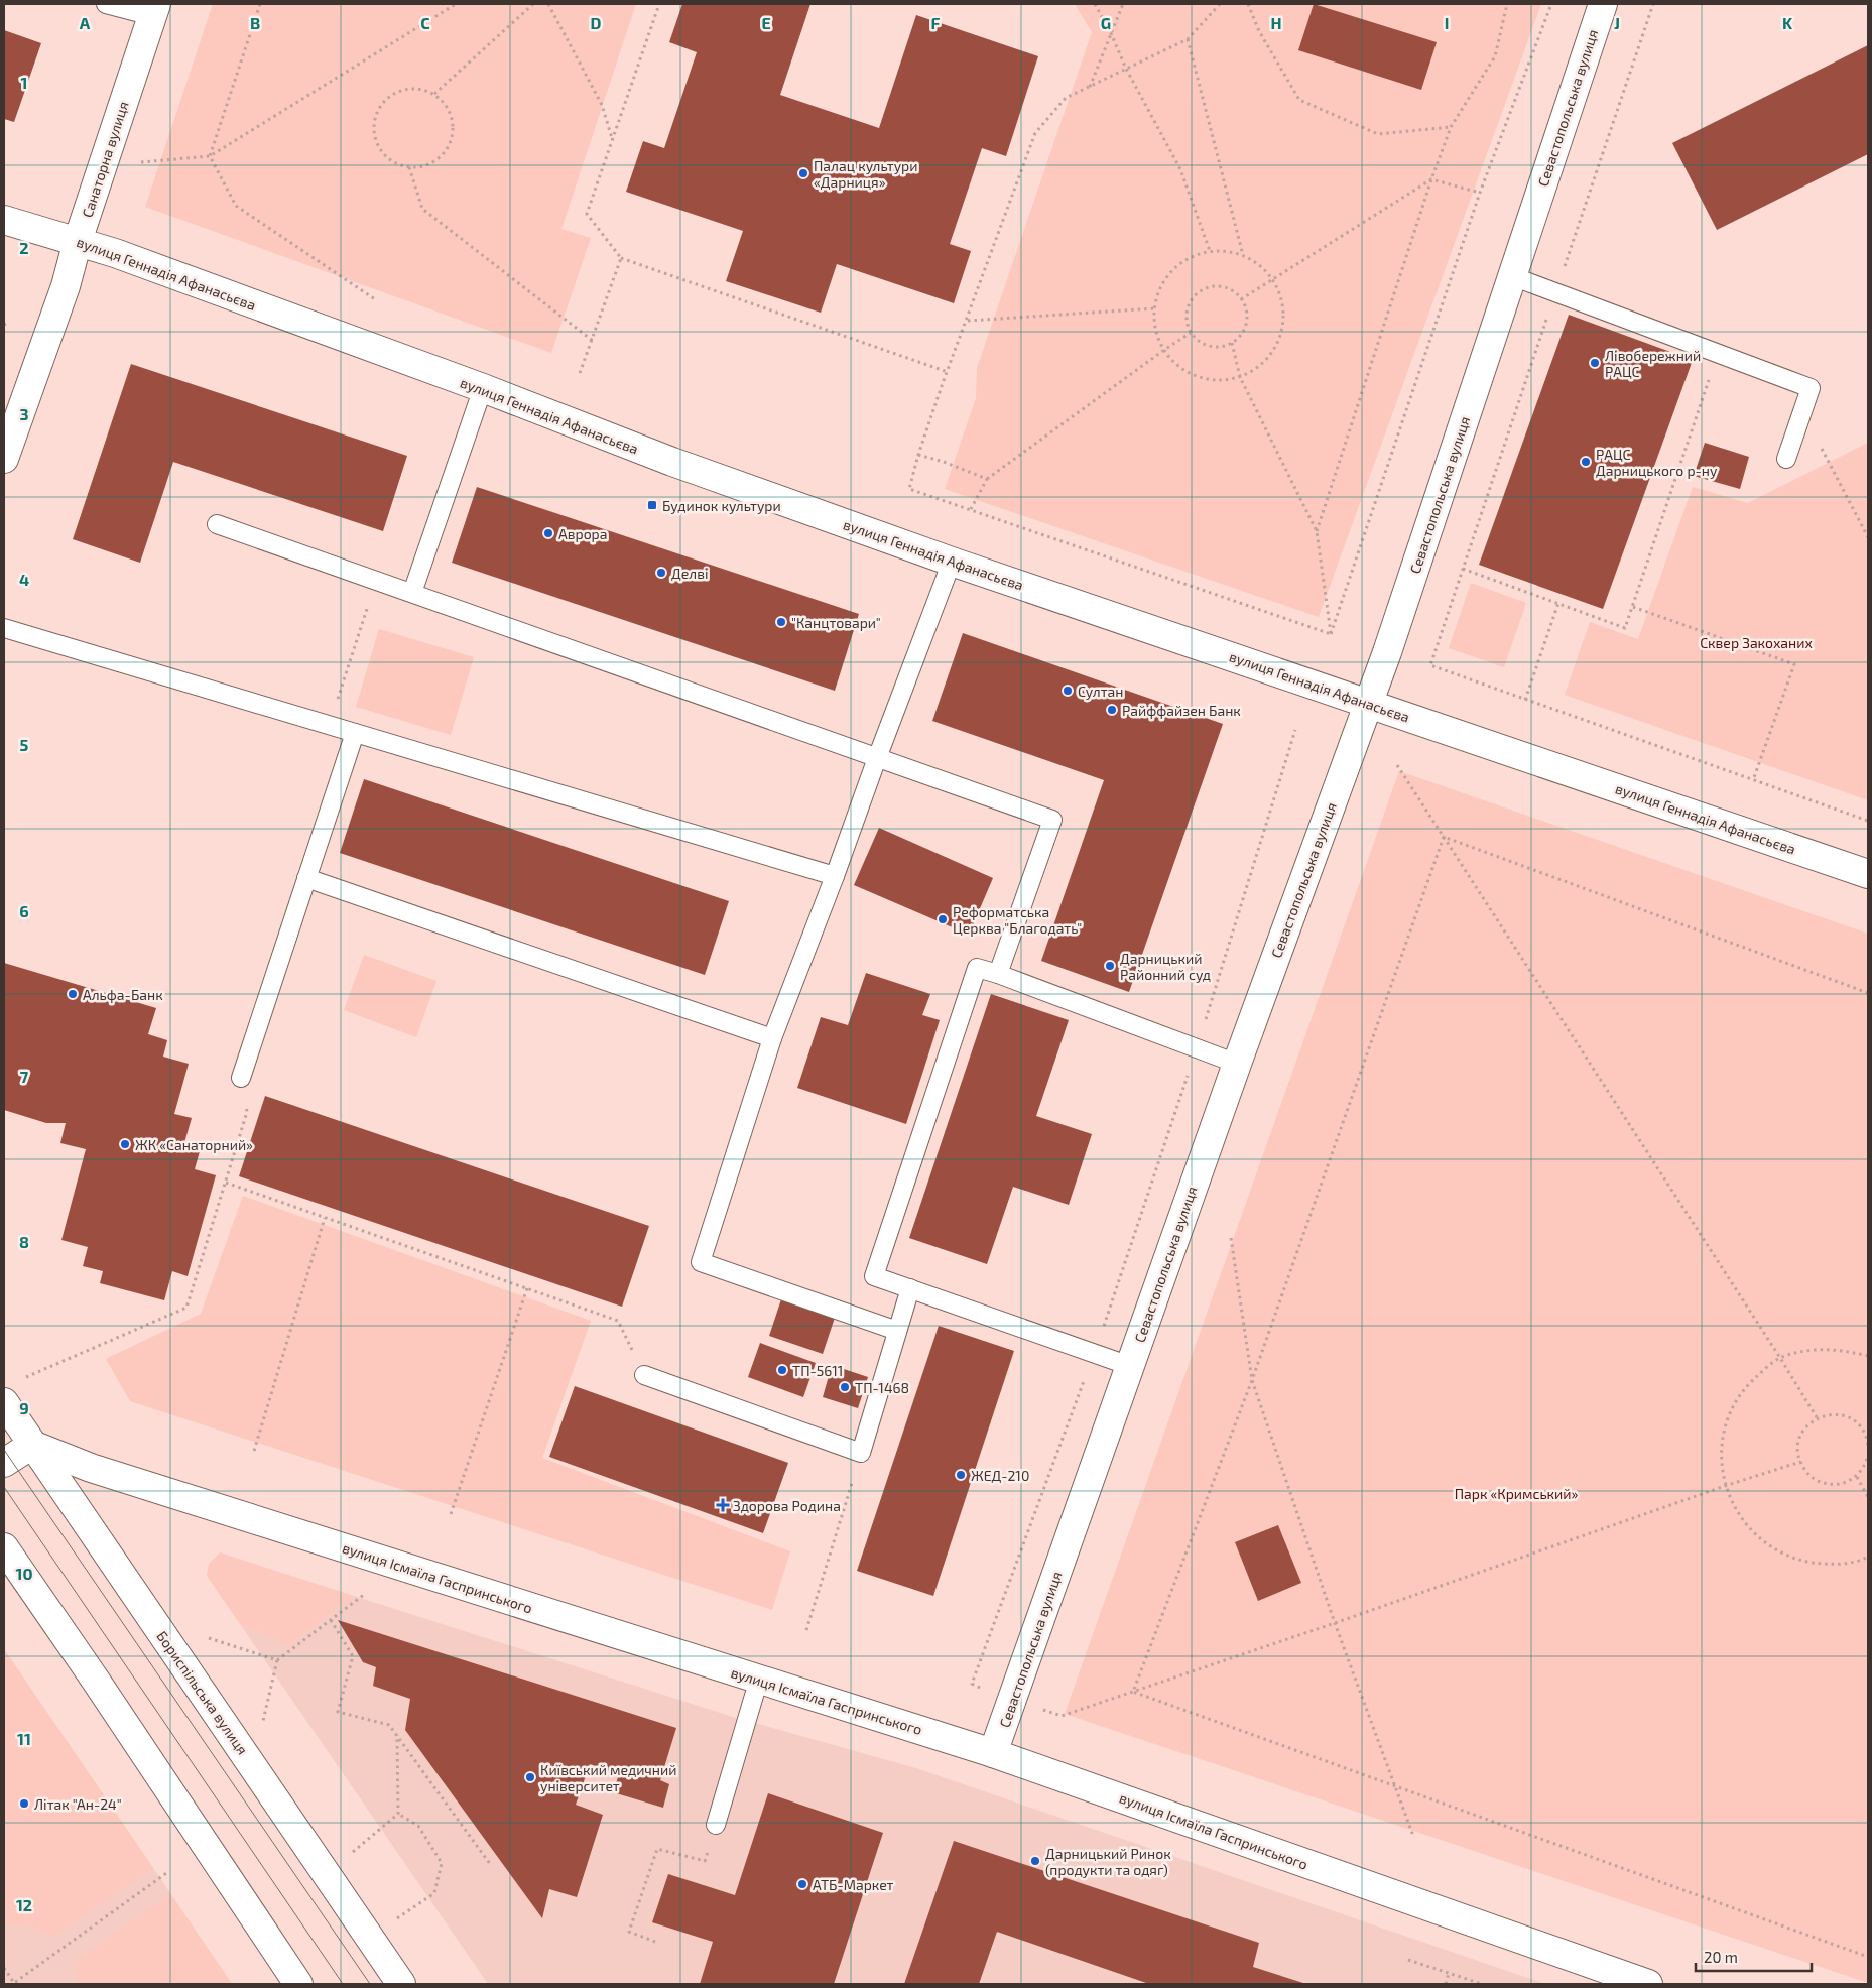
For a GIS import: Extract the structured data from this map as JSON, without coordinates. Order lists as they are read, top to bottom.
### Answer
{
  "streets": {
    "street": [
      "Севастопольська вулиця",
      "Санаторна вулиця",
      "вулиця Геннадія Афанасьєва",
      "вулиця Ісмаїла Гаспринського",
      "Бориспільська вулиця"
    ]
  },
  "crossings": [
    ["Севастопольська вулиця", "вулиця Геннадія Афанасьєва"],
    ["Севастопольська вулиця", "вулиця Ісмаїла Гаспринського"],
    ["Санаторна вулиця", "вулиця Геннадія Афанасьєва"],
    ["вулиця Ісмаїла Гаспринського", "Бориспільська вулиця"]
  ],
  "parks": ["Сквер Закоханих", "Парк «Кримський»"],
  "places": {
    "other": [
      "Палац культури «Дарниця»",
      "Лівобережний РАЦС",
      "РАЦС Дарницького р-ну",
      "Аврора",
      "Делві",
      "\"Канцтовари\"",
      "Султан",
      "Райффайзен Банк",
      "Реформатська Церква \"Благодать\"",
      "Дарницький Районний суд",
      "Альфа-Банк",
      "ЖК «Санаторний»",
      "ТП-5611",
      "ТП-1468",
      "ЖЕД-210",
      "Київський медичний університет",
      "Літак \"Ан-24\"",
      "Дарницький Ринок (продукти та одяг)",
      "АТБ-Маркет"
    ],
    "transit": ["Будинок культури"],
    "health": ["Здорова Родина"]
  },
  "scale_bar": "20 m",
  "grid": {
    "columns": [
      "A",
      "B",
      "C",
      "D",
      "E",
      "F",
      "G",
      "H",
      "I",
      "J",
      "K"
    ],
    "rows": [
      "1",
      "2",
      "3",
      "4",
      "5",
      "6",
      "7",
      "8",
      "9",
      "10",
      "11",
      "12"
    ]
  }
}
